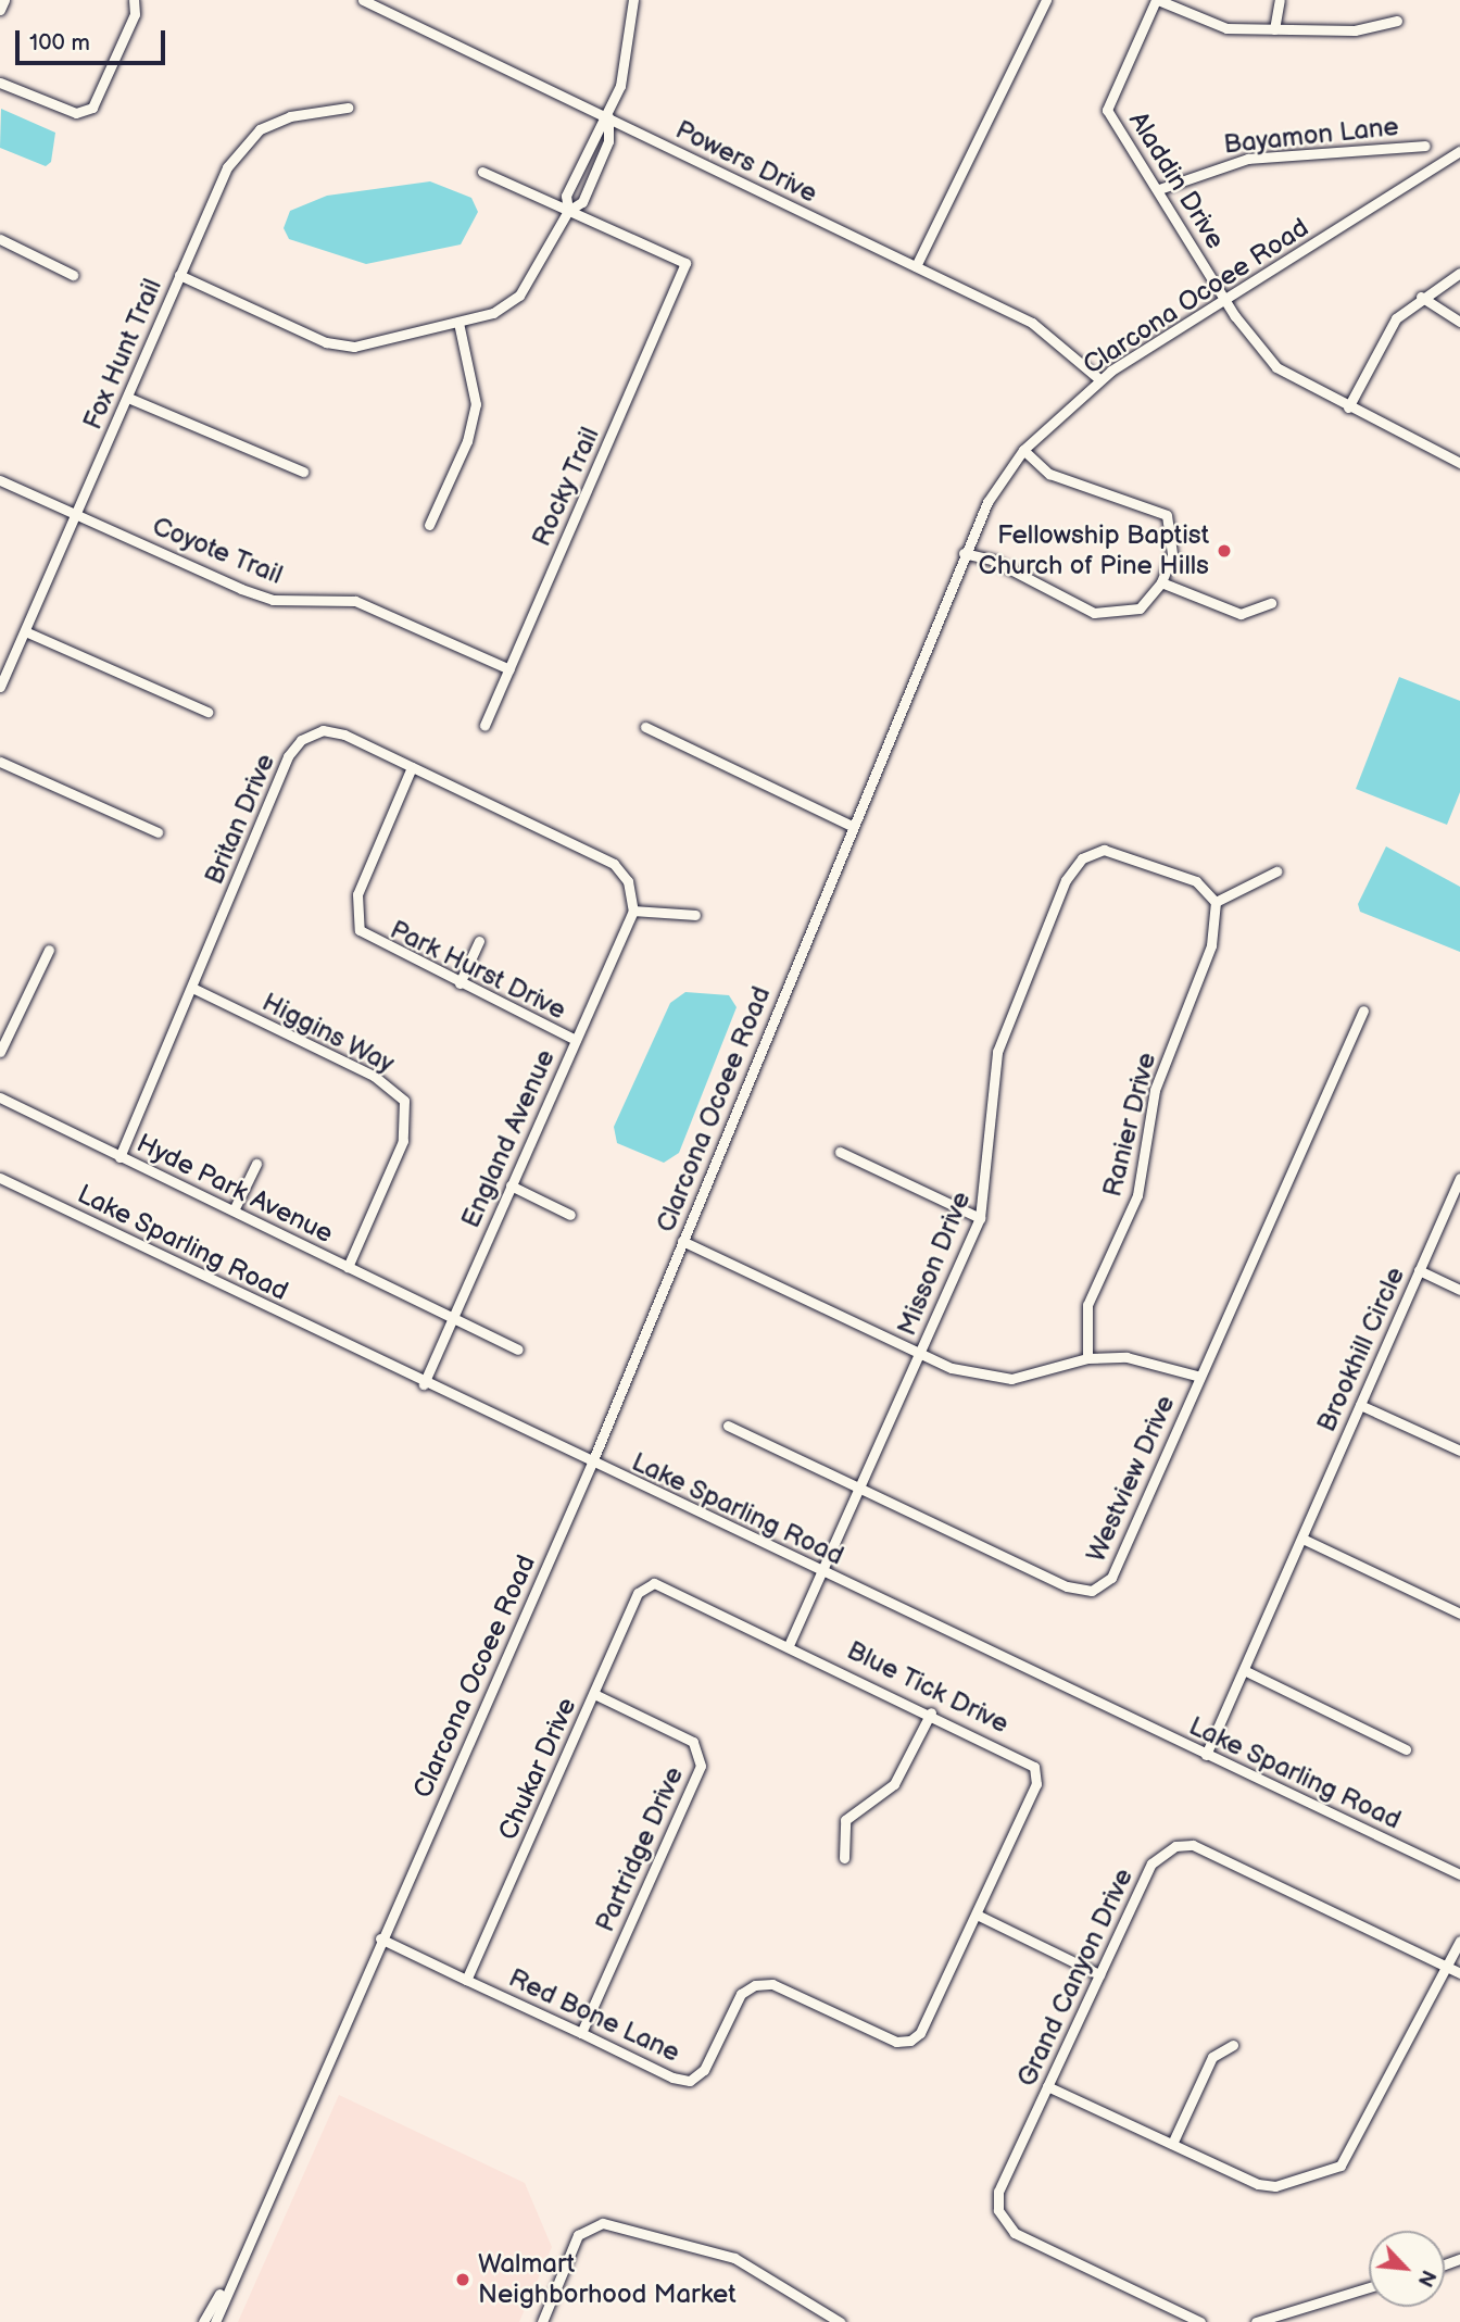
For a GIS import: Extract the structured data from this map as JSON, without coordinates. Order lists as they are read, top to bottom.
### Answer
{
  "streets": {
    "street": [
      "Bayamon Lane",
      "Powers Drive",
      "Aladdin Drive",
      "Clarcona Ocoee Road",
      "Fox Hunt Trail",
      "Rocky Trail",
      "Coyote Trail",
      "Britan Drive",
      "Park Hurst Drive",
      "Higgins Way",
      "Ranier Drive",
      "England Avenue",
      "Hyde Park Avenue",
      "Lake Sparling Road",
      "Misson Drive",
      "Brookhill Circle",
      "Westview Drive",
      "Blue Tick Drive",
      "Chukar Drive",
      "Partridge Drive",
      "Grand Canyon Drive",
      "Red Bone Lane"
    ]
  },
  "crossings": [
    ["Bayamon Lane", "Aladdin Drive"],
    ["Powers Drive", "Clarcona Ocoee Road"],
    ["Aladdin Drive", "Clarcona Ocoee Road"],
    ["Clarcona Ocoee Road", "Lake Sparling Road"],
    ["Clarcona Ocoee Road", "Red Bone Lane"],
    ["Fox Hunt Trail", "Coyote Trail"],
    ["Rocky Trail", "Coyote Trail"],
    ["Britan Drive", "Park Hurst Drive"],
    ["Britan Drive", "Higgins Way"],
    ["Britan Drive", "England Avenue"],
    ["Britan Drive", "Hyde Park Avenue"],
    ["Park Hurst Drive", "England Avenue"],
    ["Higgins Way", "Hyde Park Avenue"],
    ["Ranier Drive", "Misson Drive"],
    ["England Avenue", "Hyde Park Avenue"],
    ["England Avenue", "Lake Sparling Road"],
    ["Lake Sparling Road", "Misson Drive"],
    ["Lake Sparling Road", "Brookhill Circle"],
    ["Misson Drive", "Westview Drive"],
    ["Misson Drive", "Blue Tick Drive"],
    ["Blue Tick Drive", "Chukar Drive"],
    ["Blue Tick Drive", "Red Bone Lane"],
    ["Chukar Drive", "Partridge Drive"],
    ["Chukar Drive", "Red Bone Lane"],
    ["Partridge Drive", "Red Bone Lane"]
  ],
  "places": ["Fellowship Baptist Church of Pine Hills", "Walmart Neighborhood Market"],
  "scale_bar": "100 m",
  "north": "bottom right"
}
